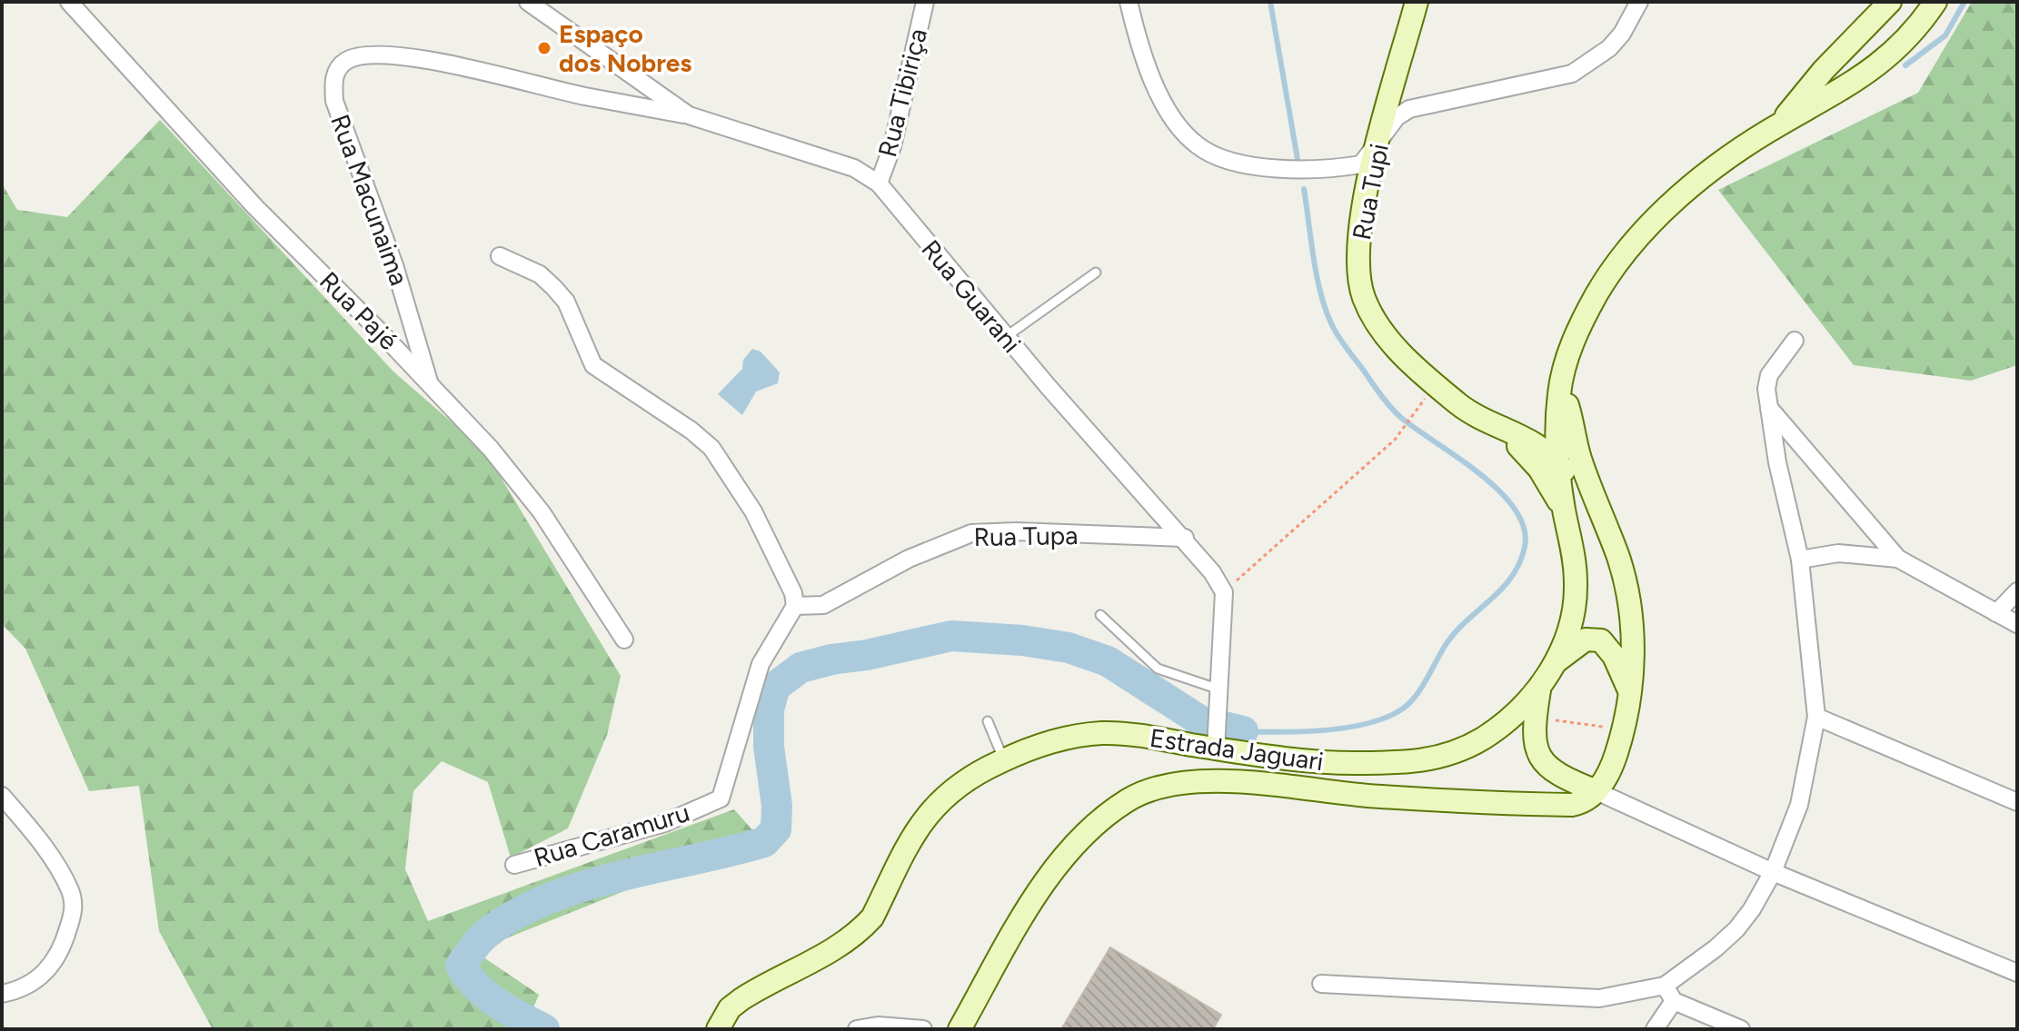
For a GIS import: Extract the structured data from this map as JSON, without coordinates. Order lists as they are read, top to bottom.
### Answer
{
  "streets": {
    "main road": ["Rua Tupi", "Estrada Jaguari"],
    "street": [
      "Rua Tibiriça",
      "Rua Macunaima",
      "Rua Guarani",
      "Rua Pajé",
      "Rua Tupa",
      "Rua Caramuru"
    ]
  },
  "crossings": [
    ["Rua Tibiriça", "Rua Guarani"],
    ["Rua Tupi", "Estrada Jaguari"],
    ["Rua Macunaima", "Rua Guarani"],
    ["Rua Macunaima", "Rua Pajé"],
    ["Rua Guarani", "Rua Tupa"],
    ["Rua Tupa", "Rua Caramuru"]
  ],
  "places": ["Espaço dos Nobres"]
}
